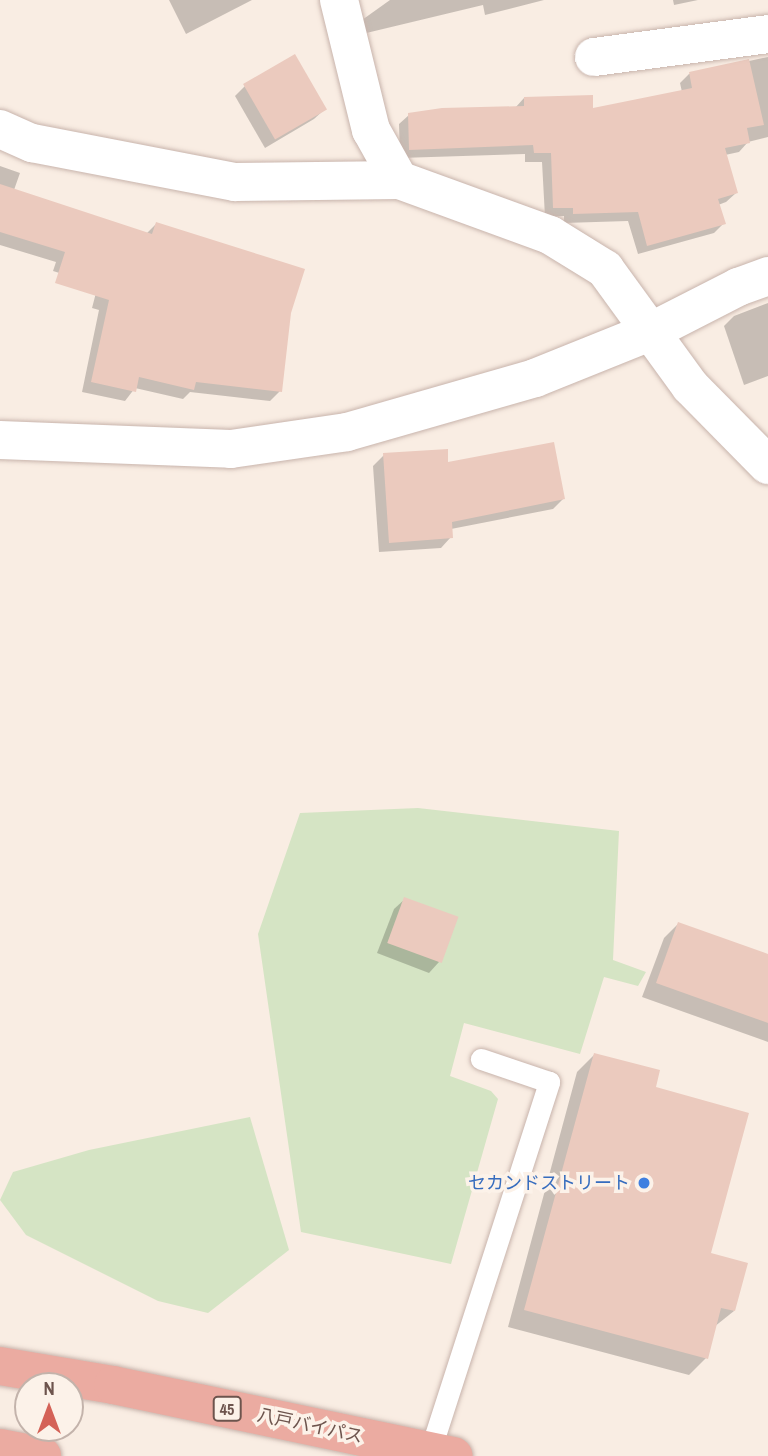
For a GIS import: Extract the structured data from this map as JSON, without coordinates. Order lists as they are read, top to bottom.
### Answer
{
  "streets": {
    "highway": ["45", "八戸バイパス"]
  },
  "places": ["セカンドストリート"],
  "north": "top"
}
